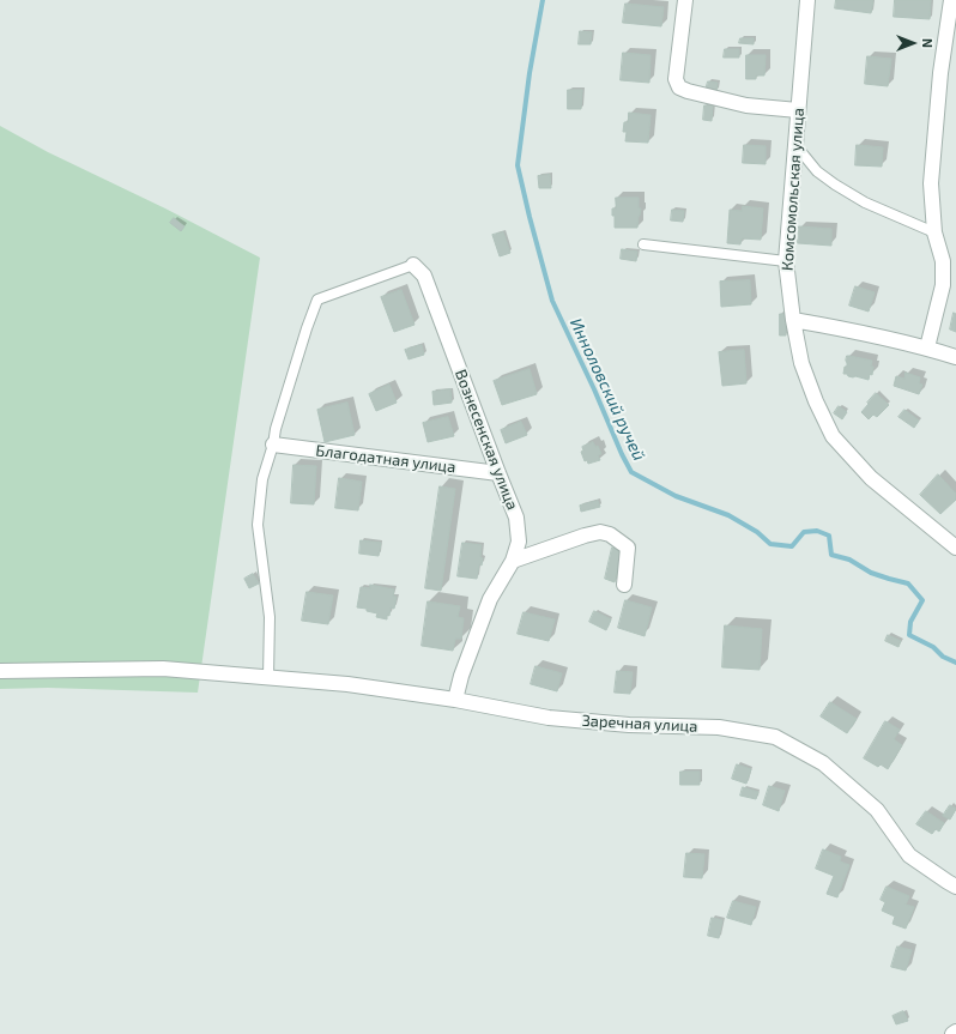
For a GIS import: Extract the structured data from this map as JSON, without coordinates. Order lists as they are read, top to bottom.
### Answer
{
  "streets": {
    "street": [
      "Комсомольская улица",
      "Вознесенская улица",
      "Благодатная улица",
      "Заречная улица"
    ]
  },
  "crossings": [
    ["Вознесенская улица", "Благодатная улица"],
    ["Вознесенская улица", "Заречная улица"]
  ],
  "water": ["Инноловский ручей"],
  "north": "right"
}
